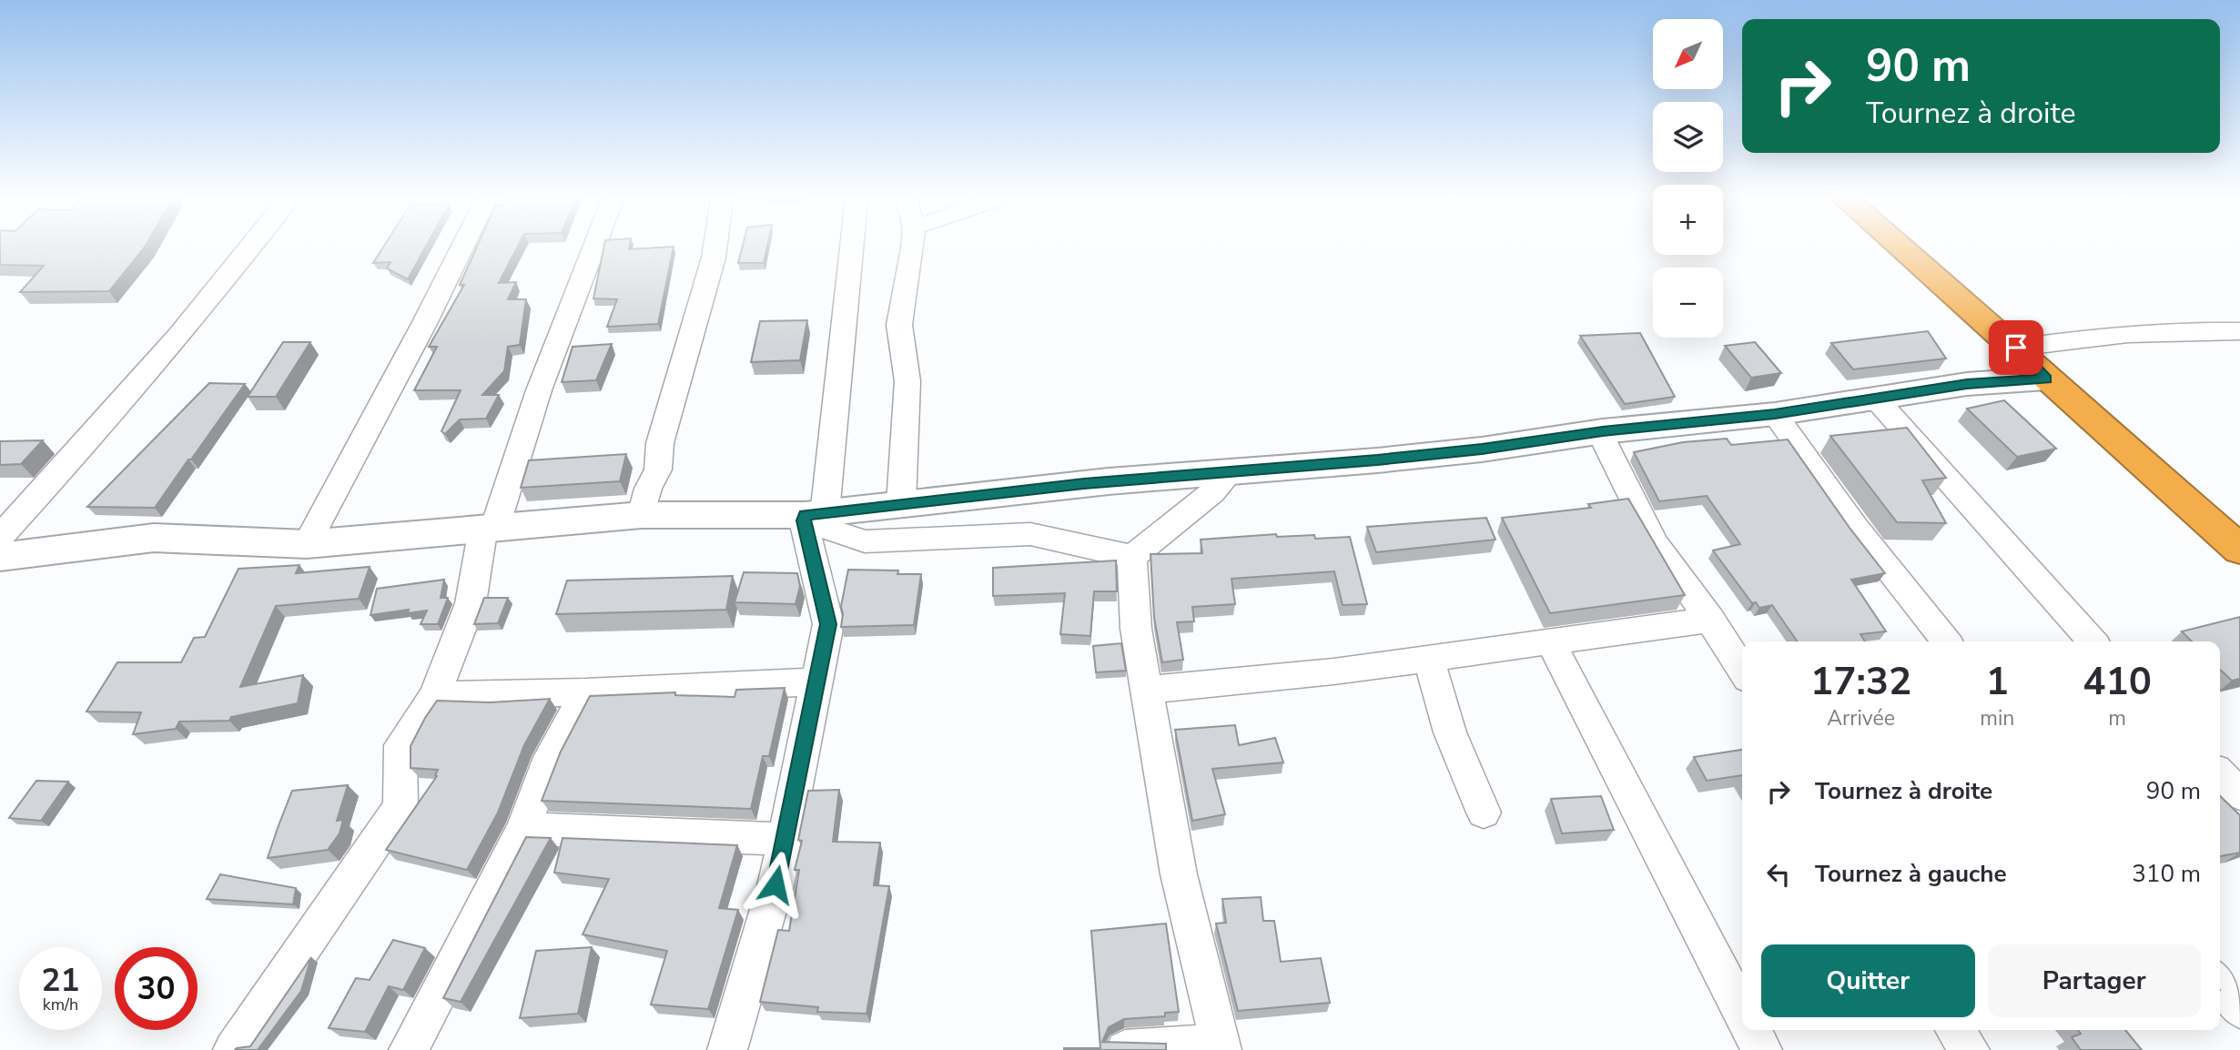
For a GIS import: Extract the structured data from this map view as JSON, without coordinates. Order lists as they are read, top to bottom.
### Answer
{
  "north": "bottom left",
  "page": {
    "map_buttons": ["+", "−"],
    "turn": ["90 m", "Tournez à droite"],
    "eta": [
      "17:32",
      "Arrivée",
      "1",
      "min",
      "410",
      "m"
    ],
    "list": [
      {
        "name": "Tournez à droite",
        "value": "90 m"
      },
      {
        "name": "Tournez à gauche",
        "value": "310 m"
      }
    ],
    "buttons": ["Quitter", "Partager"],
    "speed": "21 km/h",
    "limit": "30"
  }
}
